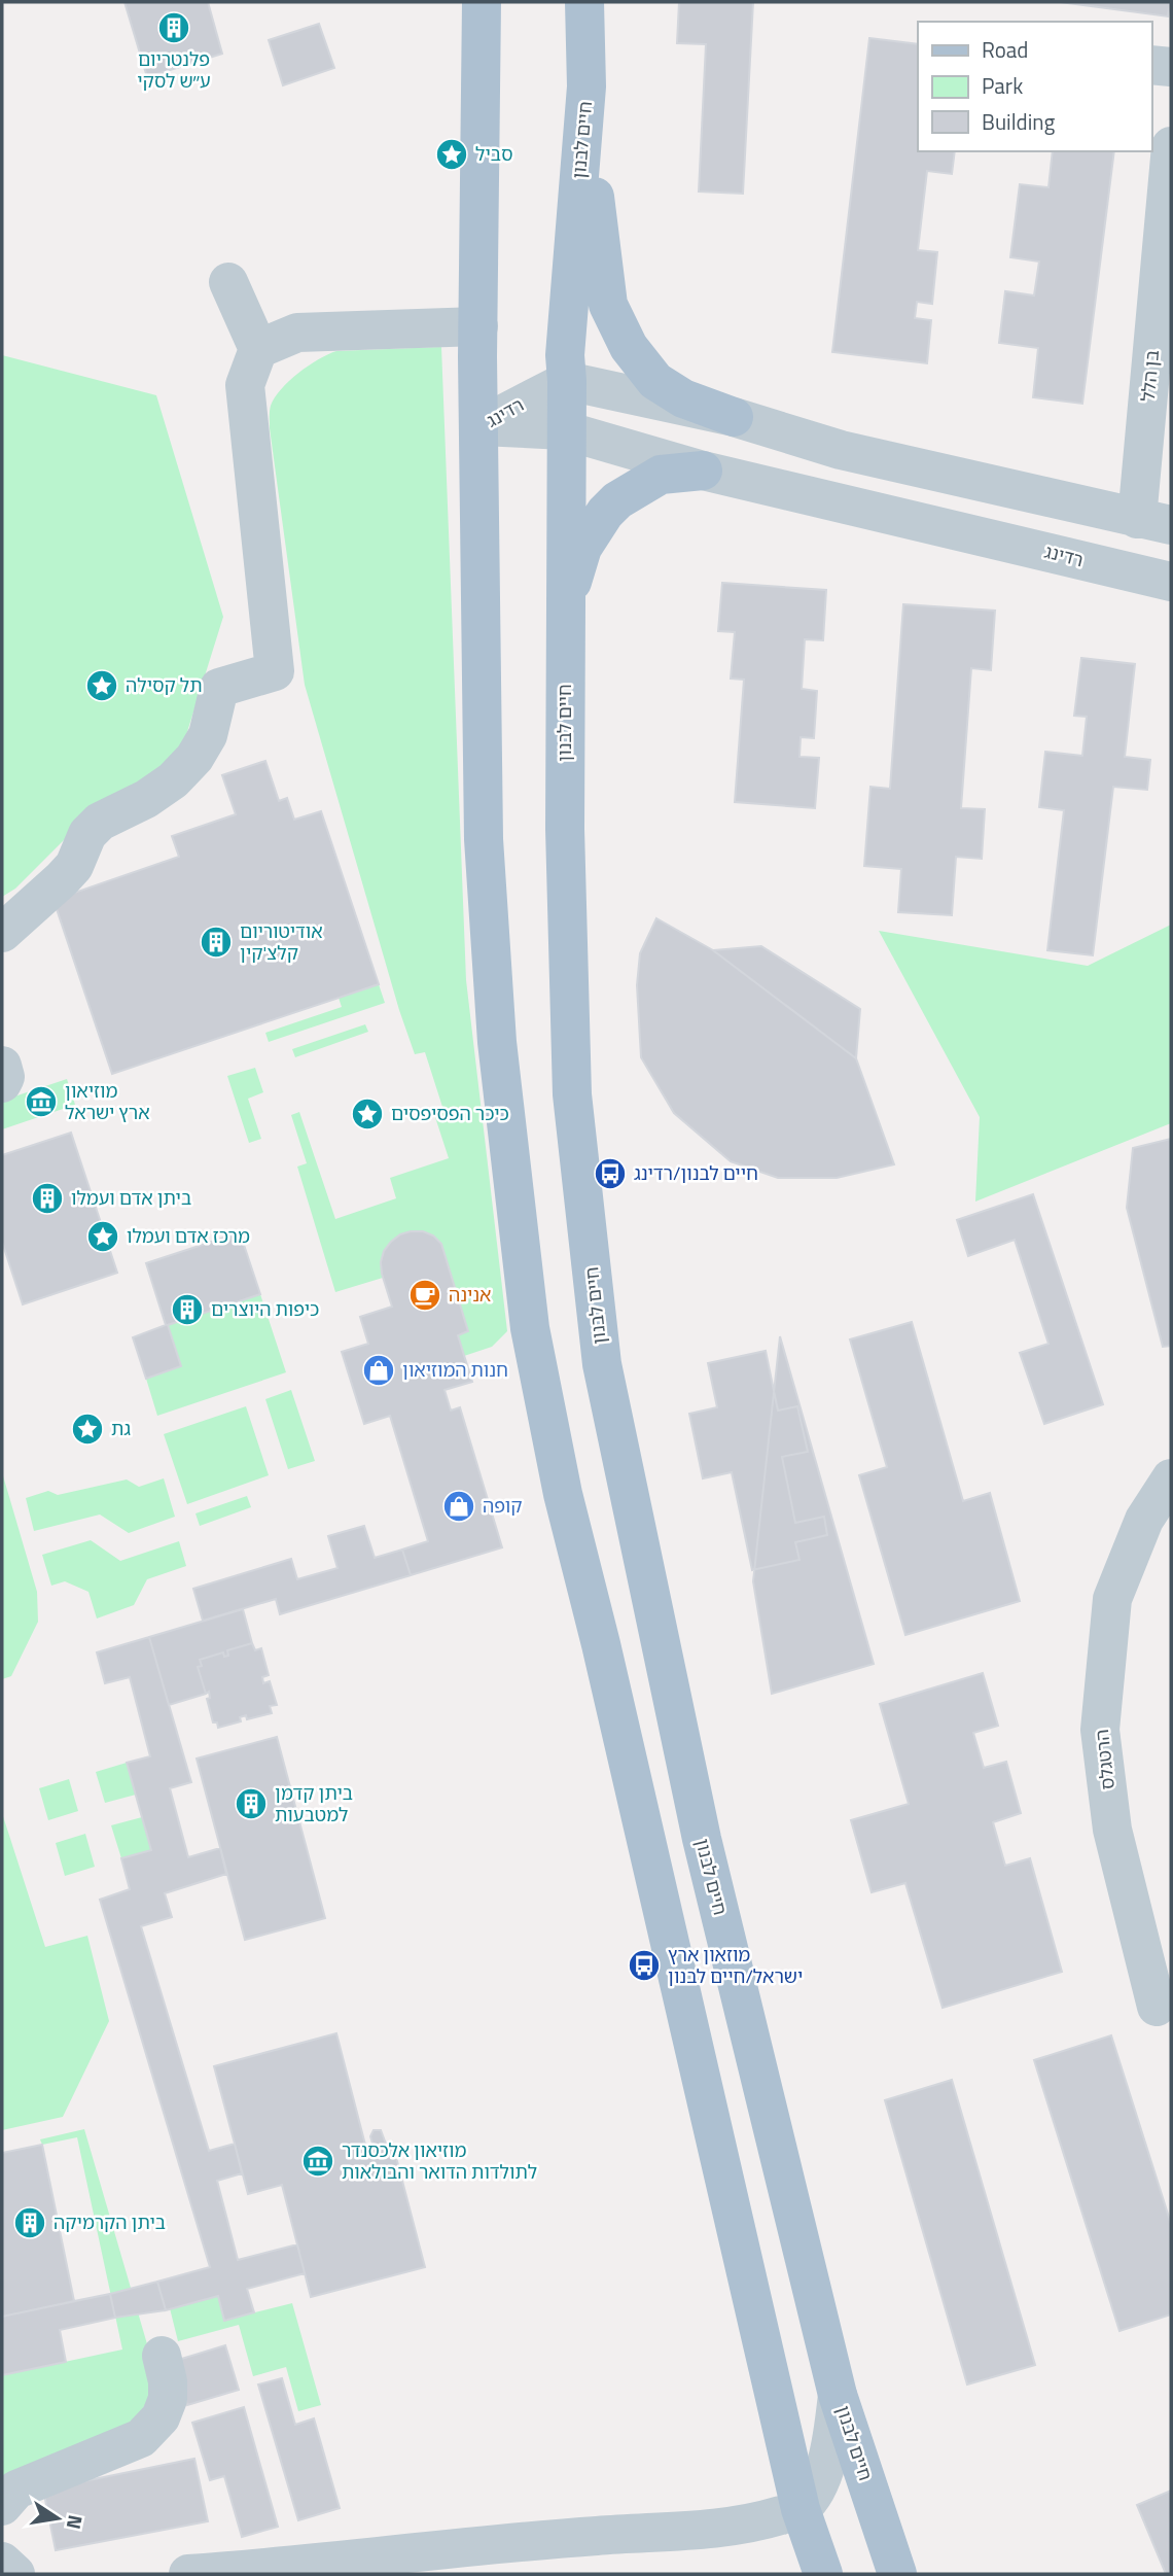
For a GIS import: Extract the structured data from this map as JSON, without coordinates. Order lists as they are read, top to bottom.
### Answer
{
  "streets": {
    "main road": ["חיים לבנון"],
    "street": ["בן הלל", "רדינג", "הרטגלס"]
  },
  "crossings": [
    ["חיים לבנון", "רדינג"]
  ],
  "places": {
    "building": [
      "פלנטריום ע״ש לסקי",
      "אודיטוריום קלצ'קין",
      "ביתן אדם ועמלו",
      "כיפות היוצרים",
      "ביתן קדמן למטבעות",
      "ביתן הקרמיקה"
    ],
    "place": [
      "סביל",
      "תל קסילה",
      "כיכר הפסיפסים",
      "מרכז אדם ועמלו",
      "גת"
    ],
    "museum": ["מוזיאון ארץ ישראל", "מוזיאון אלכסנדר לתולדות הדואר והבולאות"],
    "bus stop": ["חיים לבנון/רדינג", "מוזאון ארץ ישראל/חיים לבנון"],
    "cafe": ["אנינה"],
    "shop": ["חנות המוזיאון", "קופה"]
  },
  "legend": ["Road", "Park", "Building"],
  "north": "right"
}
